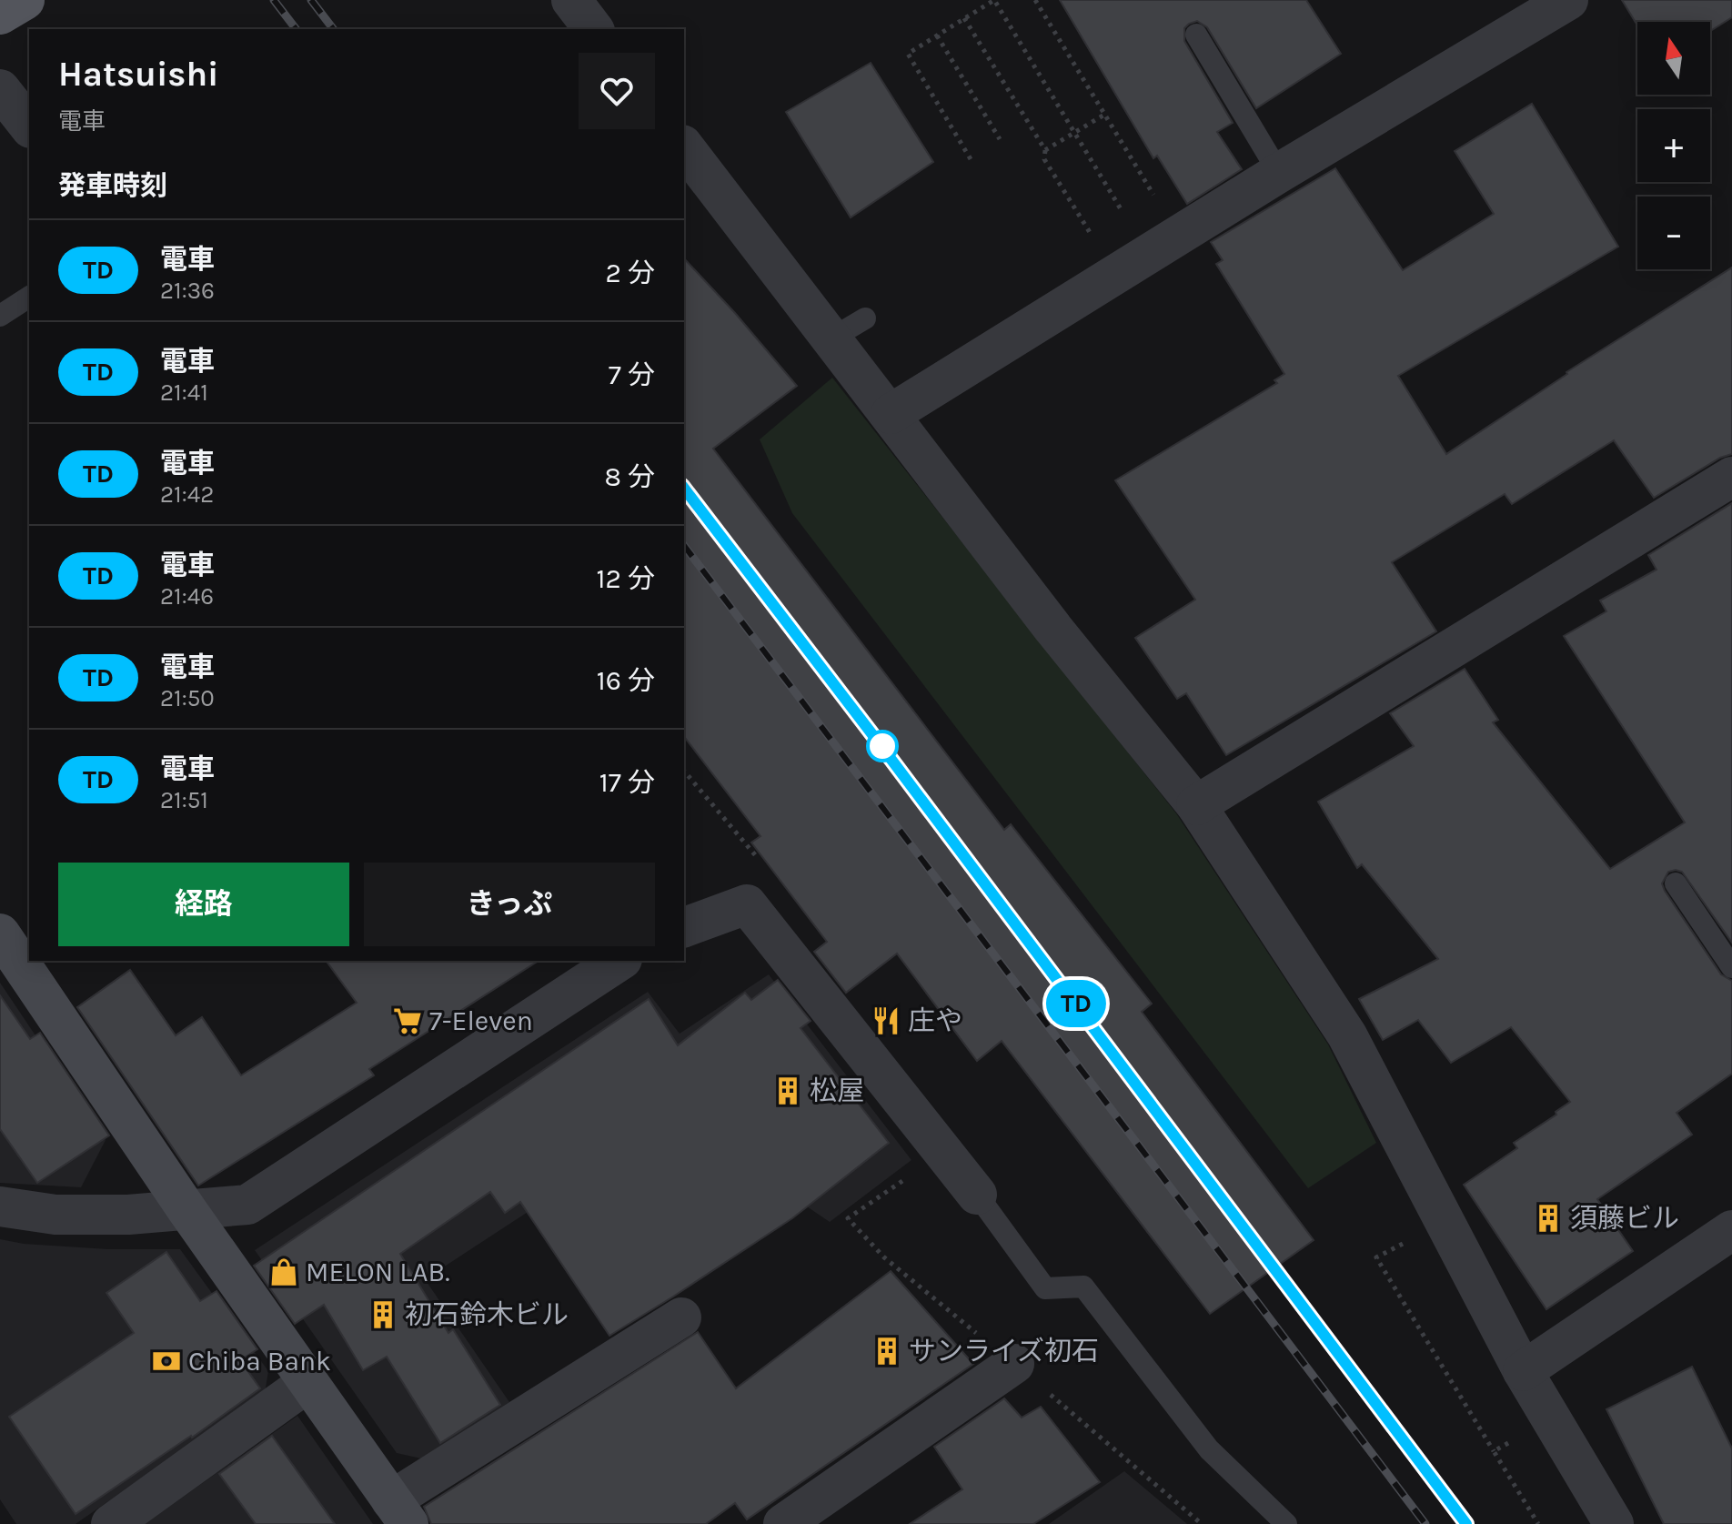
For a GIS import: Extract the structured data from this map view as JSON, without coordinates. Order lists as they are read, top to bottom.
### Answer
{
  "places": {
    "supermarket": ["7-Eleven"],
    "restaurant": ["庄や"],
    "building": [
      "松屋",
      "須藤ビル",
      "初石鈴木ビル",
      "サンライズ初石"
    ],
    "shop": ["MELON LAB."],
    "bank": ["Chiba Bank"]
  },
  "north": "top",
  "page": {
    "on_map": "TD",
    "map_buttons": ["+", "−"],
    "heading": [
      ["Hatsuishi", "電車"],
      "発車時刻"
    ],
    "list": [
      {
        "mark": "TD",
        "name": "電車",
        "note": "21:36",
        "value": "2 分"
      },
      {
        "mark": "TD",
        "name": "電車",
        "note": "21:41",
        "value": "7 分"
      },
      {
        "mark": "TD",
        "name": "電車",
        "note": "21:42",
        "value": "8 分"
      },
      {
        "mark": "TD",
        "name": "電車",
        "note": "21:46",
        "value": "12 分"
      },
      {
        "mark": "TD",
        "name": "電車",
        "note": "21:50",
        "value": "16 分"
      },
      {
        "mark": "TD",
        "name": "電車",
        "note": "21:51",
        "value": "17 分"
      }
    ],
    "buttons": ["経路", "きっぷ"]
  }
}
